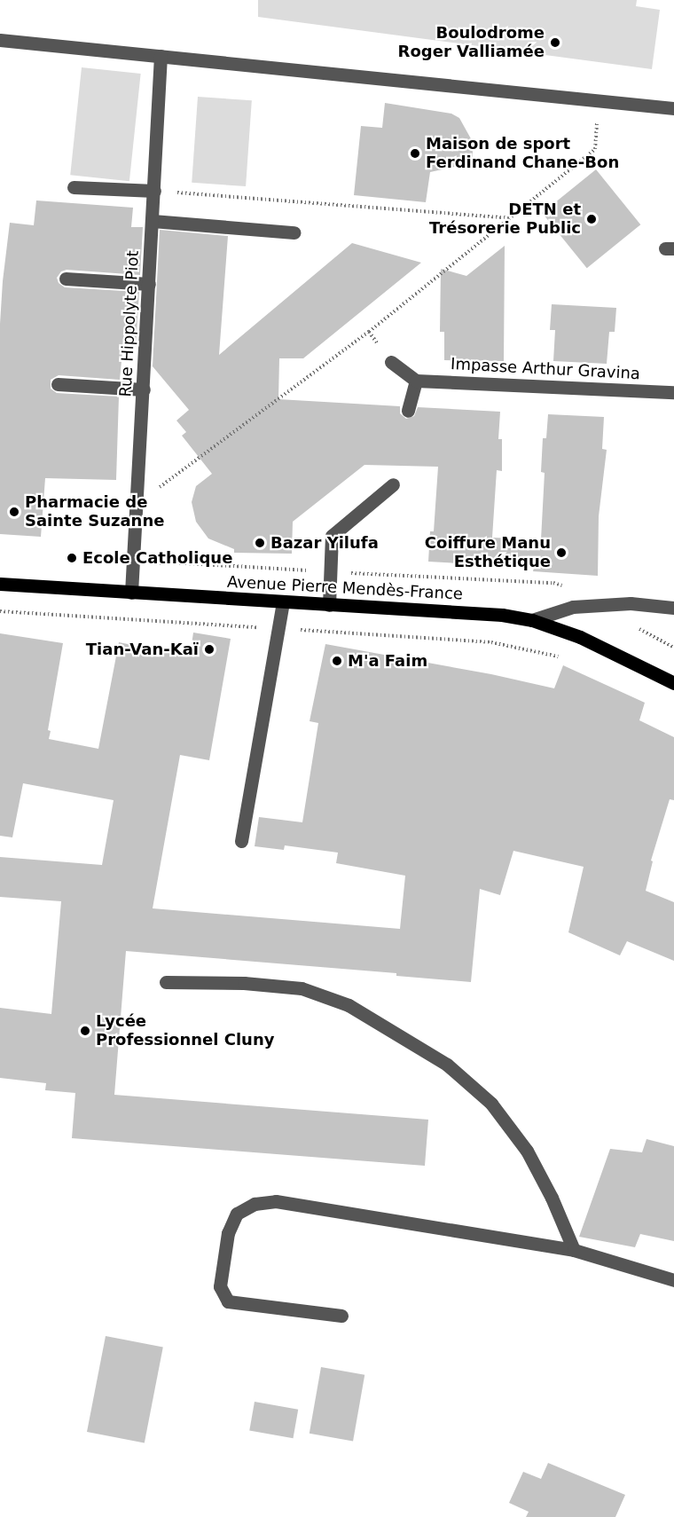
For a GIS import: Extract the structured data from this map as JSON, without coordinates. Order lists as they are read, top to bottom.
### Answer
{
  "streets": {
    "main road": ["Avenue Pierre Mendès-France"],
    "street": ["Rue Hippolyte Piot", "Impasse Arthur Gravina"]
  },
  "crossings": [
    ["Rue Hippolyte Piot", "Avenue Pierre Mendès-France"]
  ],
  "places": [
    "Boulodrome Roger Valliamée",
    "Maison de sport Ferdinand Chane-Bon",
    "DETN et Trésorerie Public",
    "Pharmacie de Sainte Suzanne",
    "Bazar Yilufa",
    "Coiffure Manu Esthétique",
    "Ecole Catholique",
    "Tian-Van-Kaï",
    "M'a Faim",
    "Lycée Professionnel Cluny"
  ]
}
